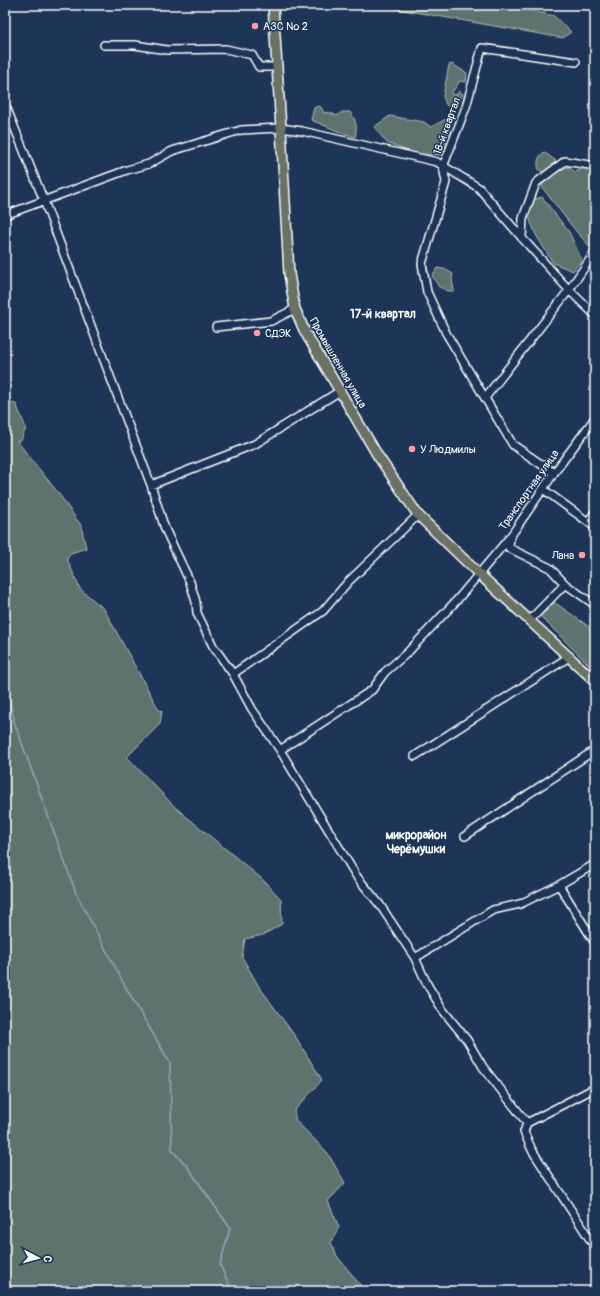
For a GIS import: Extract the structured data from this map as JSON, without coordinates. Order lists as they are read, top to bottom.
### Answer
{
  "streets": {
    "main road": ["Промышленная улица"],
    "street": ["18-й квартал", "Транспортная улица"]
  },
  "crossings": [
    ["Промышленная улица", "Транспортная улица"]
  ],
  "districts": ["17-й квартал", "микрорайон Черёмушки"],
  "places": [
    "АЗС № 2",
    "СДЭК",
    "У Людмилы",
    "Лана"
  ],
  "north": "right"
}
